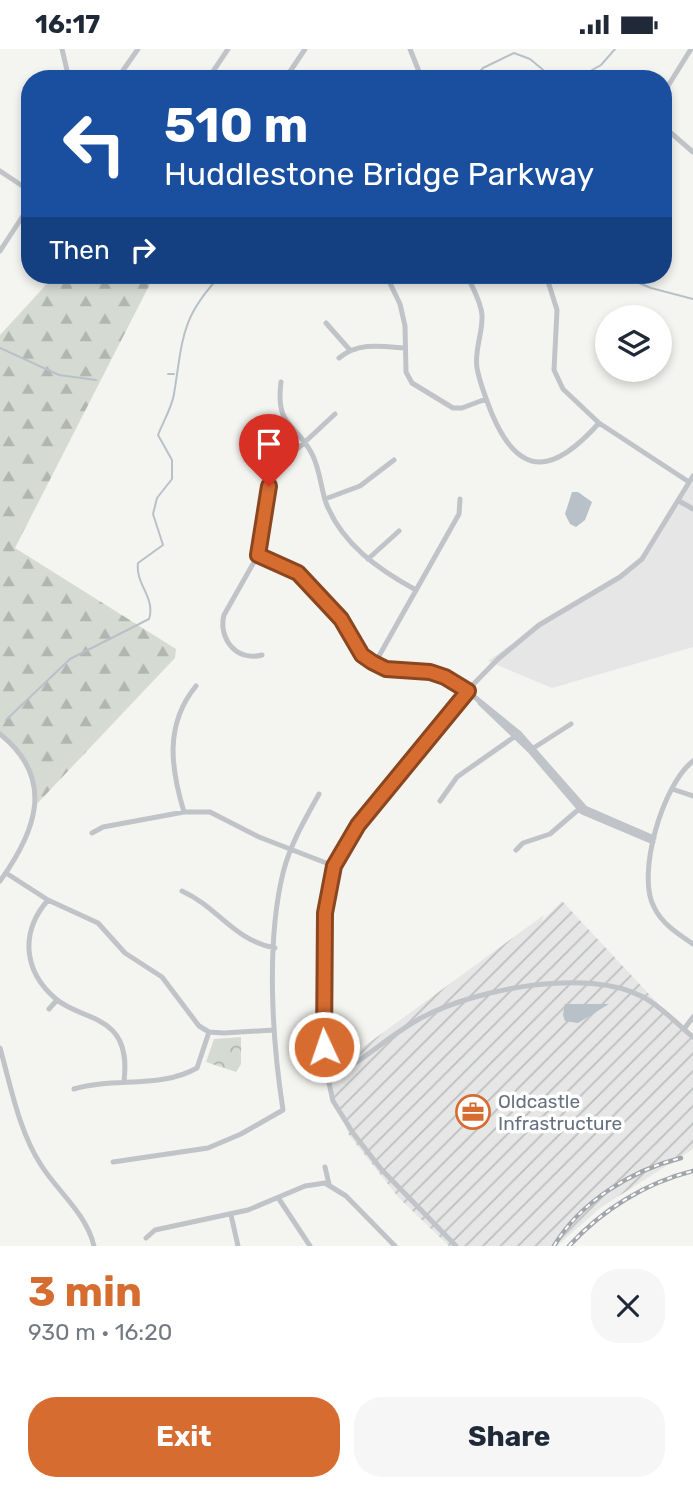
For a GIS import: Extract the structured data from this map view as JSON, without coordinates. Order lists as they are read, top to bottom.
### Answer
{
  "places": {
    "office": ["Oldcastle Infrastructure"]
  },
  "page": {
    "status": "16:17",
    "turn": ["510 m", "Huddlestone Bridge Parkway"],
    "then": "Then",
    "heading": ["3 min", "930 m · 16:20"],
    "buttons": ["Exit", "Share"]
  }
}
